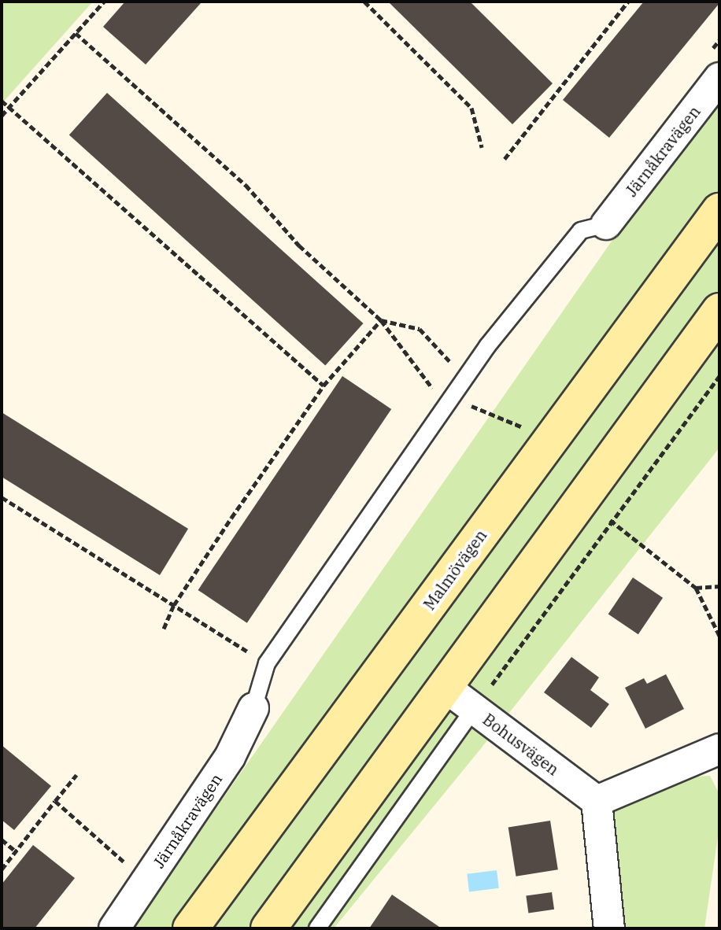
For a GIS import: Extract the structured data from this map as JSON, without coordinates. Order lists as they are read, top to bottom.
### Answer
{
  "streets": {
    "main road": ["Malmövägen"],
    "street": ["Järnåkravägen", "Bohusvägen"]
  }
}
